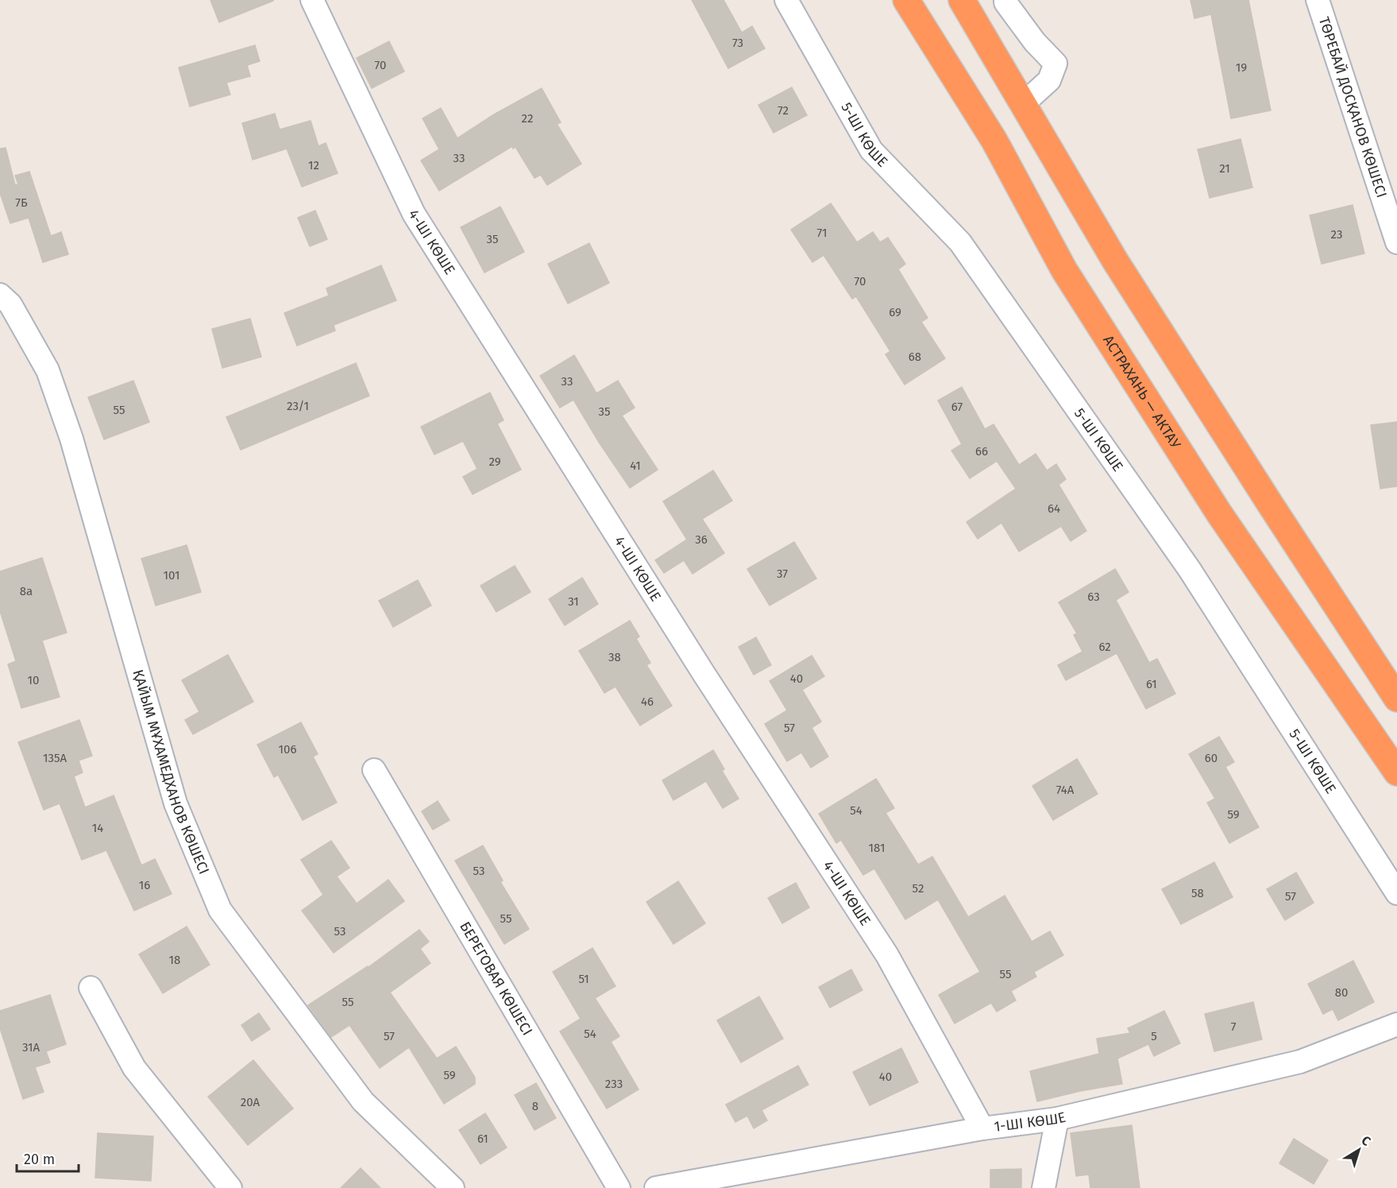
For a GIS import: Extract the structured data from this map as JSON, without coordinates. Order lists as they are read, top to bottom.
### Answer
{
  "streets": {
    "highway": ["АСТРАХАНЬ — АКТАУ"],
    "street": [
      "ТӨРЕБАЙ ДОСҚАНОВ КӨШЕСІ",
      "5-ШI КӨШЕ",
      "4-ШI КӨШЕ",
      "ҚАЙЫМ МҰХАМЕДХАНОВ КӨШЕСI",
      "БЕРЕГОВАЯ КӨШЕСІ",
      "1-ШІ КӨШЕ"
    ]
  },
  "crossings": [
    ["4-ШI КӨШЕ", "1-ШІ КӨШЕ"]
  ],
  "house_numbers": [
    "73",
    "70",
    "19",
    "72",
    "22",
    "33",
    "12",
    "21",
    "7Б",
    "71",
    "23",
    "35",
    "70",
    "69",
    "68",
    "33",
    "23/1",
    "67",
    "55",
    "35",
    "66",
    "29",
    "41",
    "64",
    "36",
    "37",
    "101",
    "8а",
    "63",
    "31",
    "62",
    "38",
    "40",
    "10",
    "61",
    "46",
    "57",
    "106",
    "135А",
    "60",
    "74А",
    "54",
    "59",
    "14",
    "181",
    "53",
    "16",
    "52",
    "58",
    "57",
    "55",
    "53",
    "18",
    "55",
    "51",
    "80",
    "55",
    "7",
    "54",
    "57",
    "5",
    "31А",
    "59",
    "40",
    "233",
    "20А",
    "8",
    "61"
  ],
  "scale_bar": "20 m",
  "north": "top right"
}
